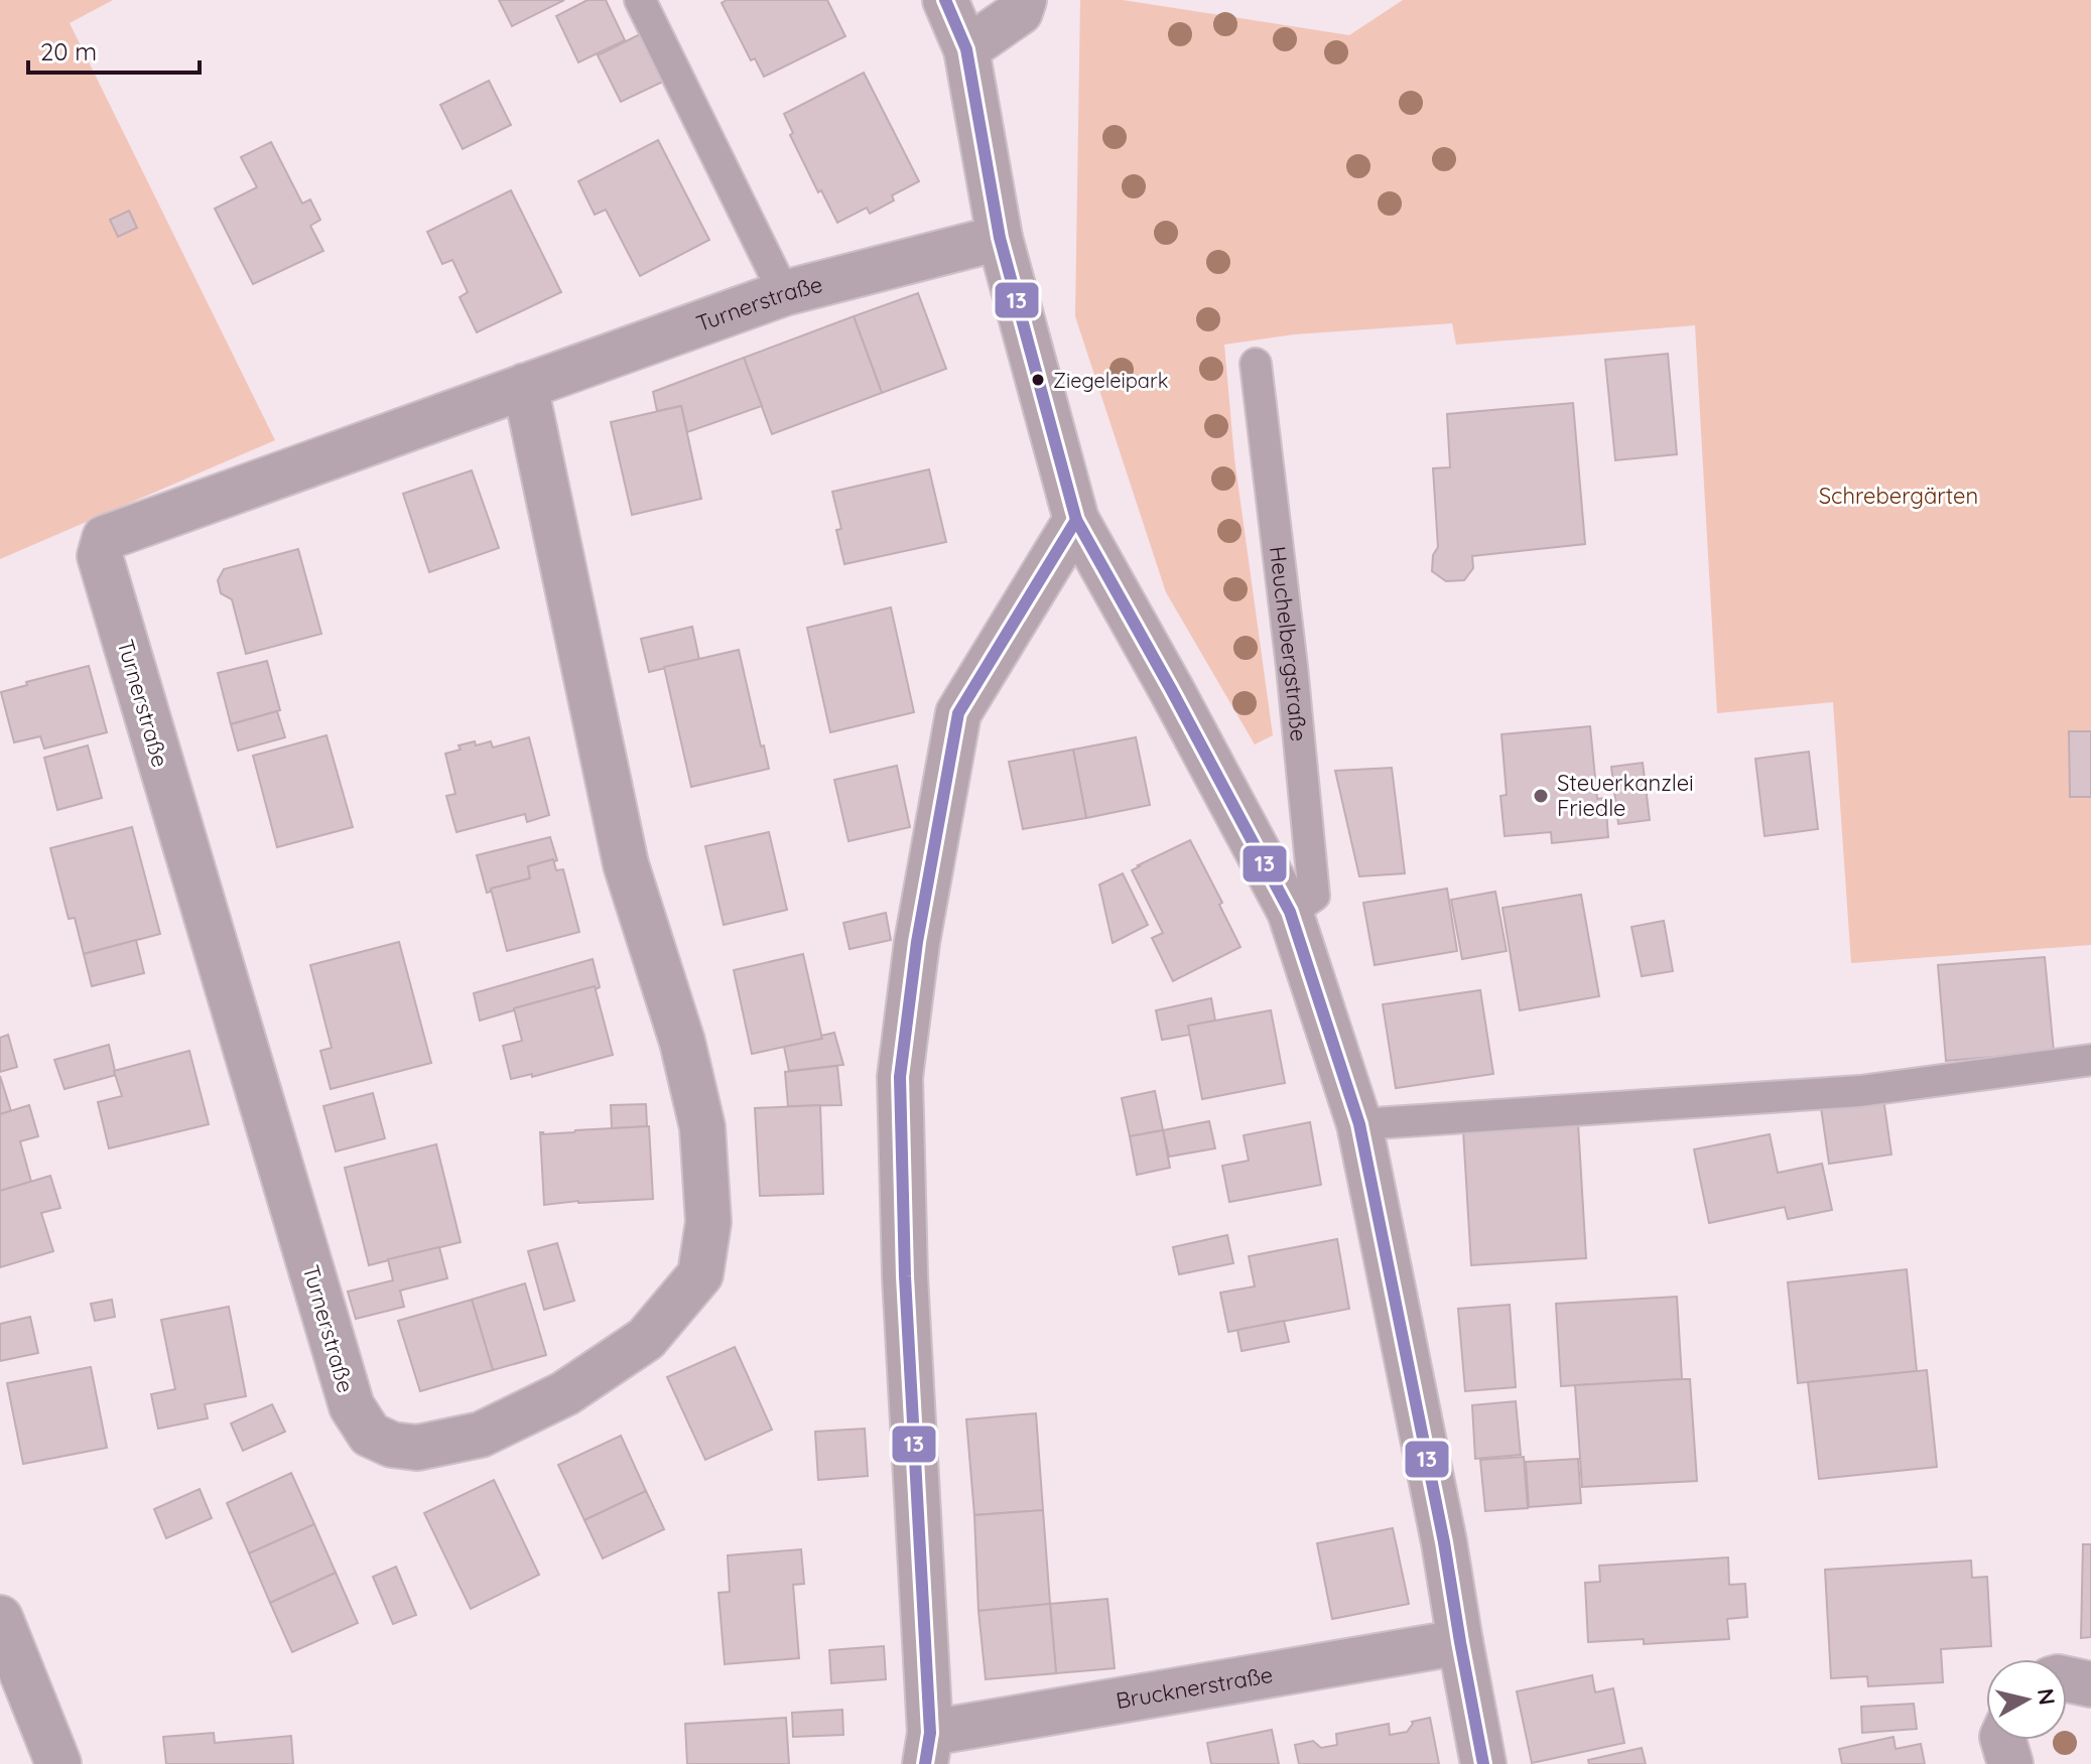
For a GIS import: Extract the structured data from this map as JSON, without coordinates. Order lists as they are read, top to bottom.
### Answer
{
  "streets": {
    "street": ["Turnerstraße", "Brucknerstraße"],
    "lane": ["Heuchelbergstraße"]
  },
  "parks": ["Schrebergärten"],
  "places": ["Ziegeleipark", "Steuerkanzlei Friedle"],
  "lines": ["transit line 13"],
  "scale_bar": "20 m",
  "north": "right"
}
